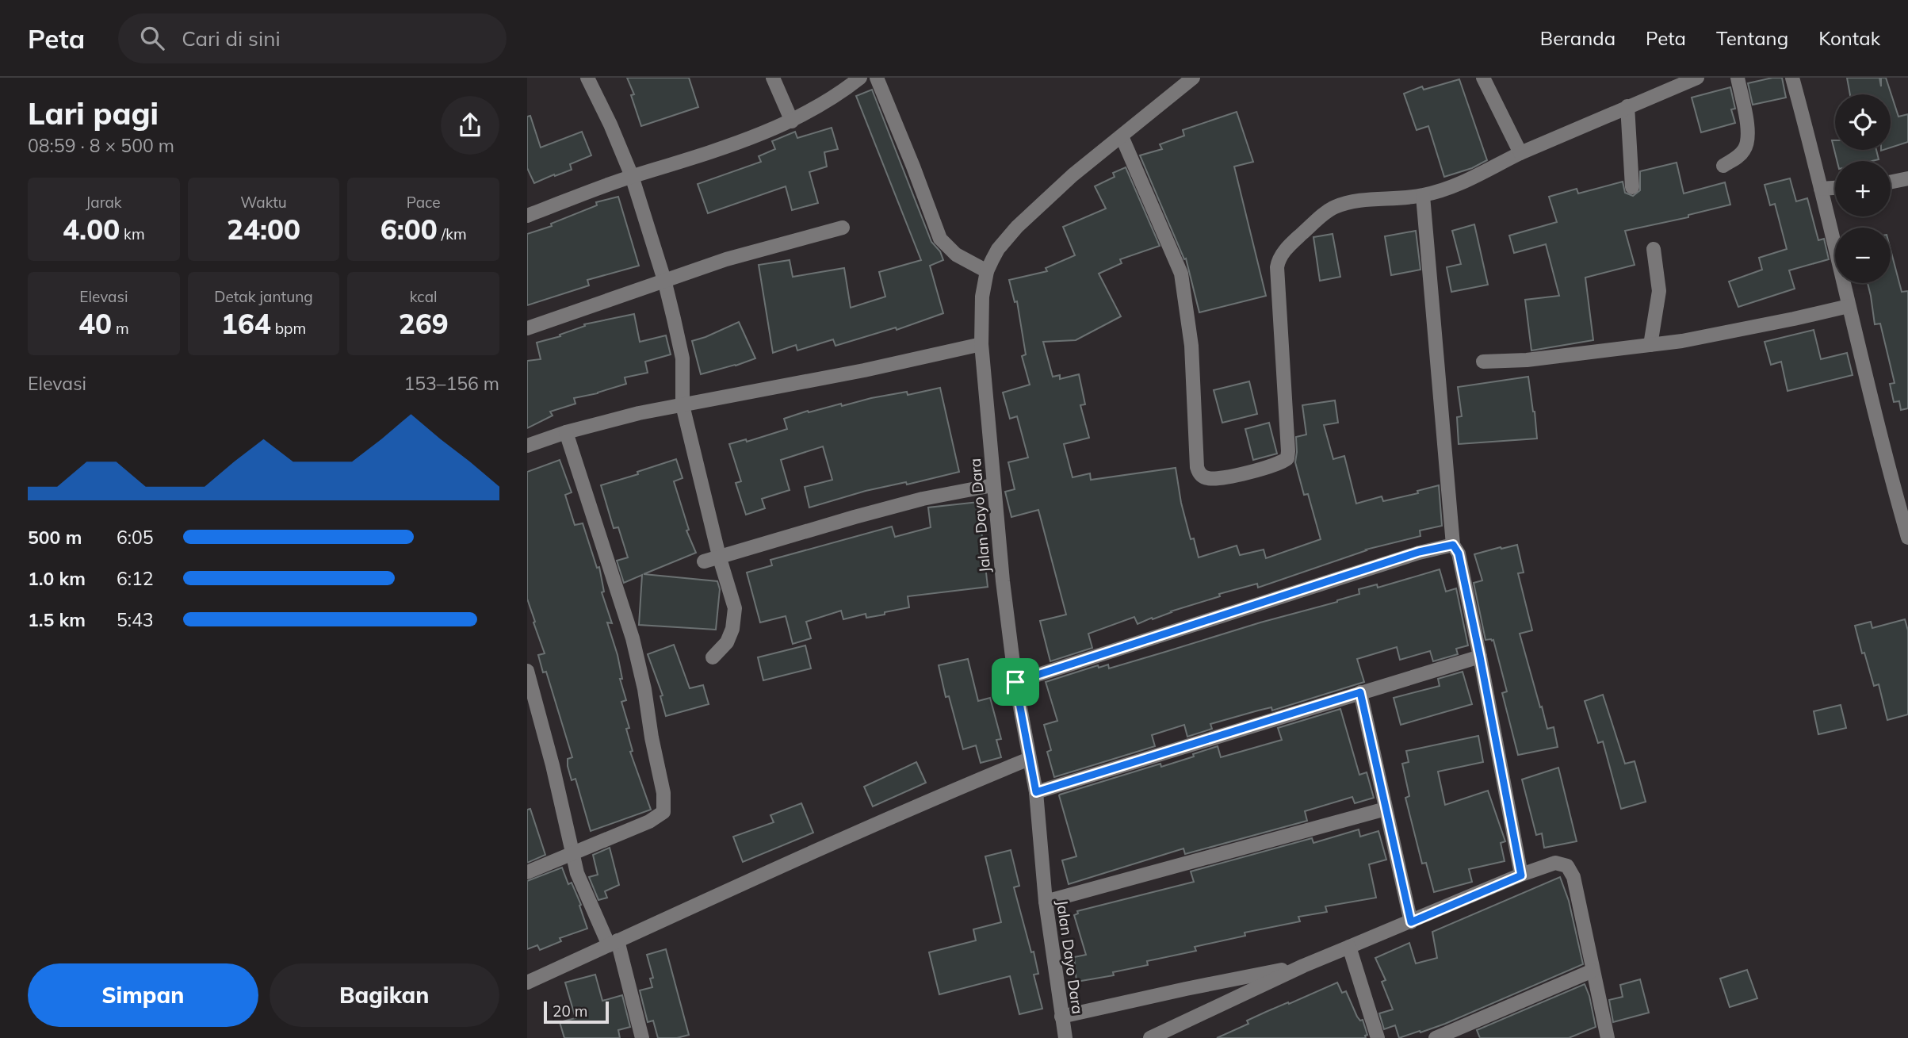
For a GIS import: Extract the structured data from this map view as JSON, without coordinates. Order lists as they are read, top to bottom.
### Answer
{
  "streets": {
    "street": ["Jalan Dayo Dara"]
  },
  "scale_bar": "20 m",
  "page": {
    "header": "Peta",
    "search": "Cari di sini",
    "nav": [
      "Beranda",
      "Peta",
      "Tentang",
      "Kontak"
    ],
    "heading": ["Lari pagi", "08:59 · 8 × 500 m"],
    "map_buttons": ["+", "−"],
    "stats": [
      ["Jarak", "4.00 km"],
      ["Waktu", "24:00"],
      ["Pace", "6:00 /km"],
      ["Elevasi", "40 m"],
      ["Detak jantung", "164 bpm"],
      ["kcal", "269"]
    ],
    "chart": ["Elevasi", "153–156 m"],
    "list": [
      {
        "name": "500 m",
        "note": "6:05"
      },
      {
        "name": "1.0 km",
        "note": "6:12"
      },
      {
        "name": "1.5 km",
        "note": "5:43"
      }
    ],
    "buttons": ["Simpan", "Bagikan"],
    "scale": "20 m"
  }
}
